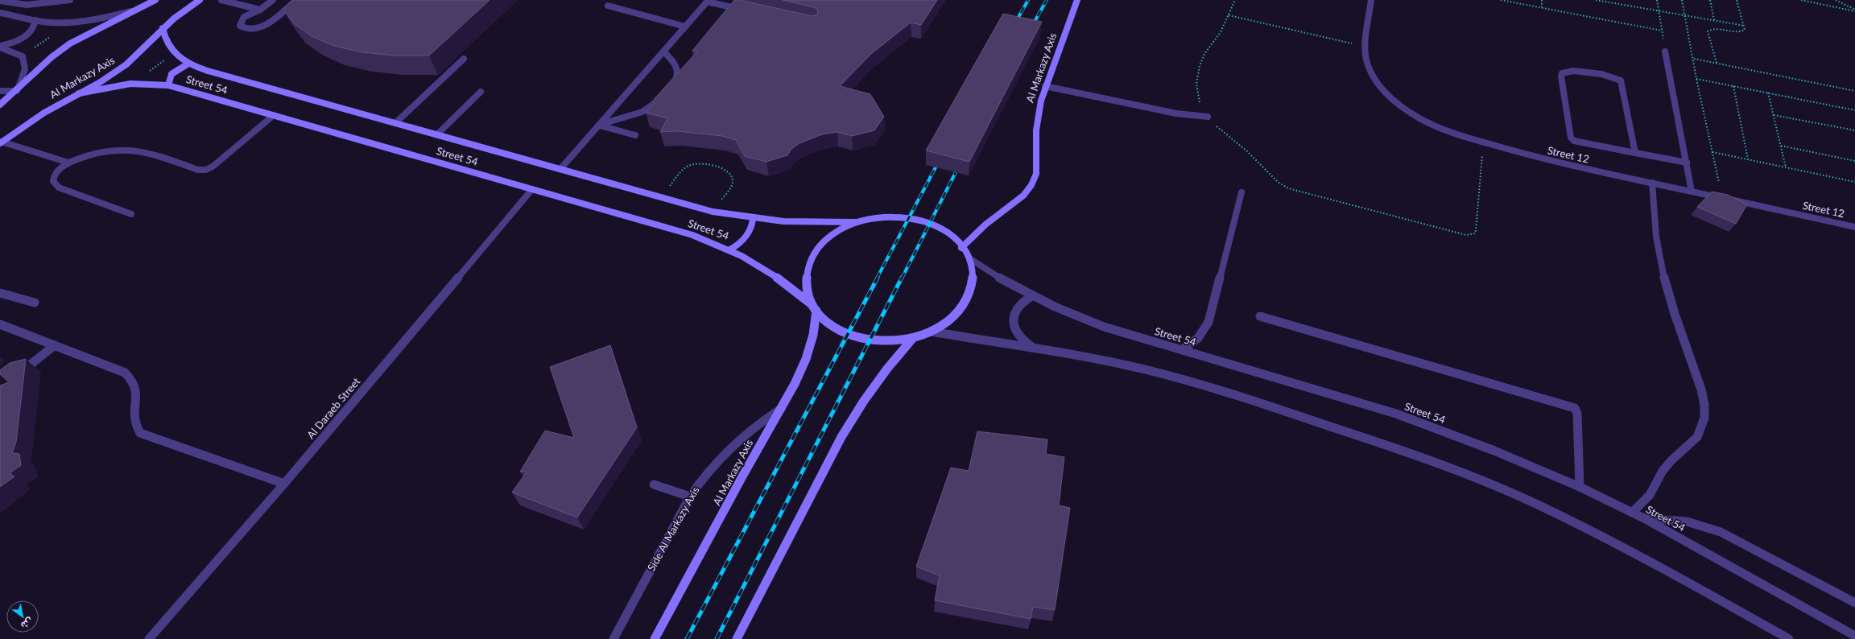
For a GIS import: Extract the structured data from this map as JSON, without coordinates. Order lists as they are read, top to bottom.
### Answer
{
  "streets": {
    "main road": ["Al Markazy Axis", "Street 54"],
    "street": ["Street 12", "Al Daraeb Street", "Side Al Markazy Axis"]
  },
  "crossings": [
    ["Al Markazy Axis", "Street 54"],
    ["Al Markazy Axis", "Side Al Markazy Axis"],
    ["Street 54", "Al Daraeb Street"]
  ],
  "north": "bottom right"
}
